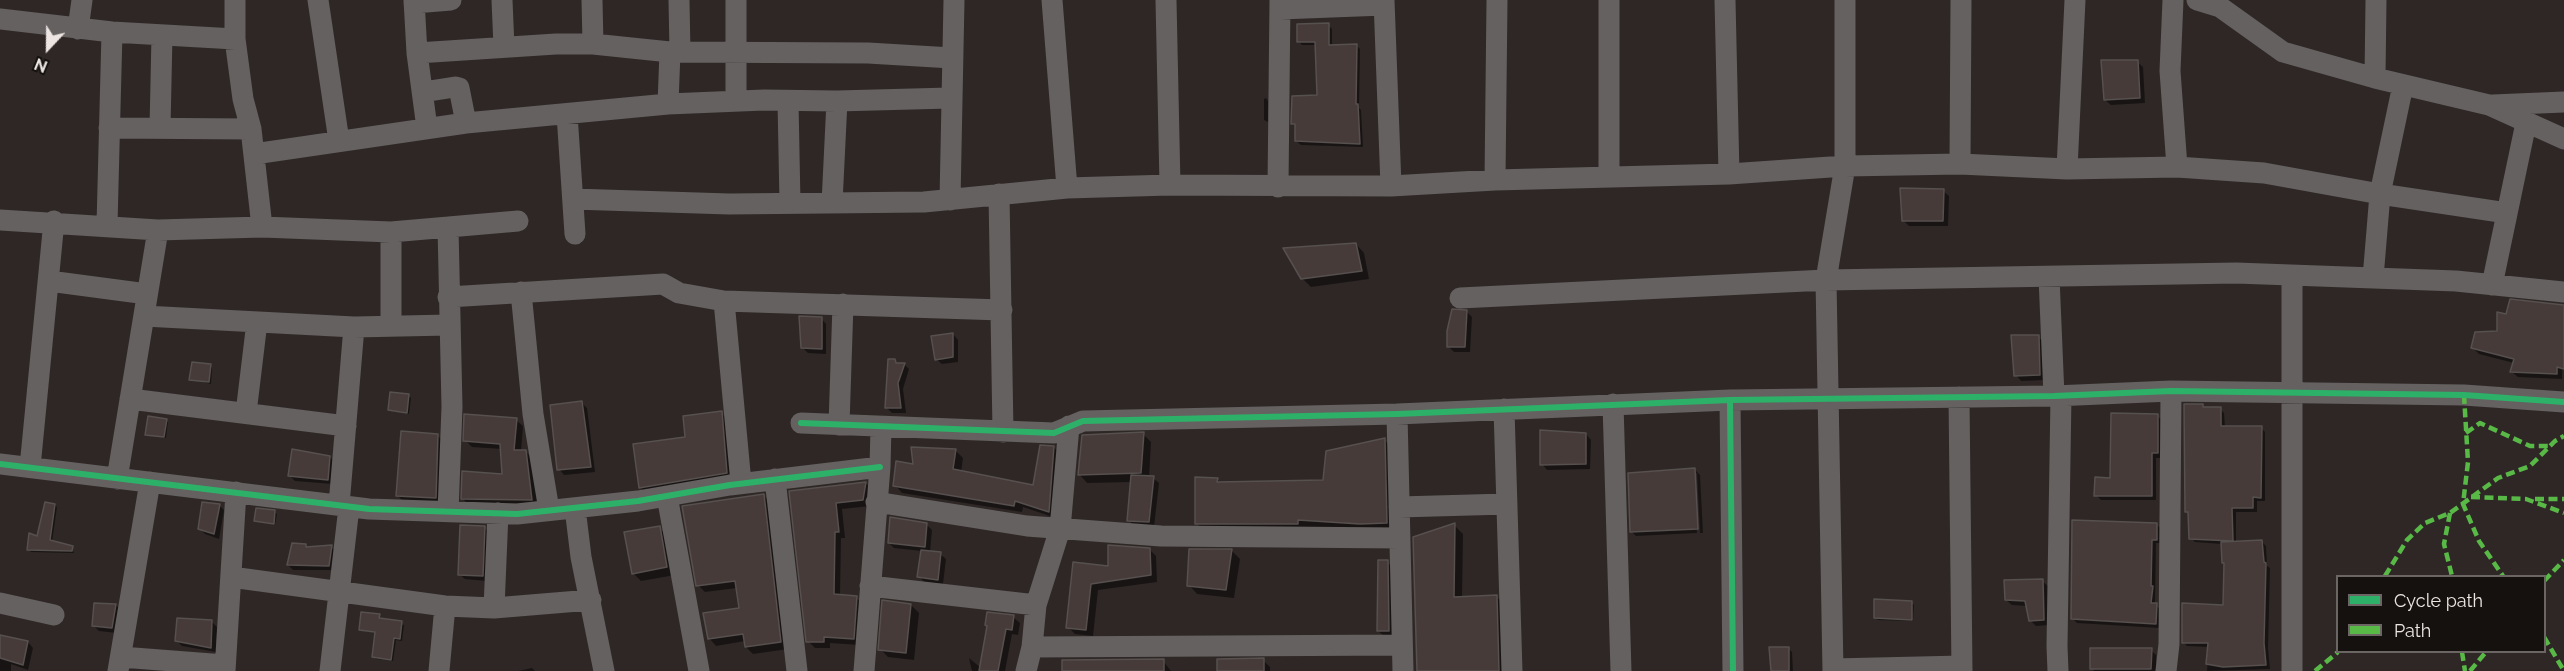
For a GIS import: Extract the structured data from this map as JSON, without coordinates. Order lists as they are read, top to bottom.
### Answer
{
  "legend": ["Cycle path", "Path"],
  "north": "bottom"
}
